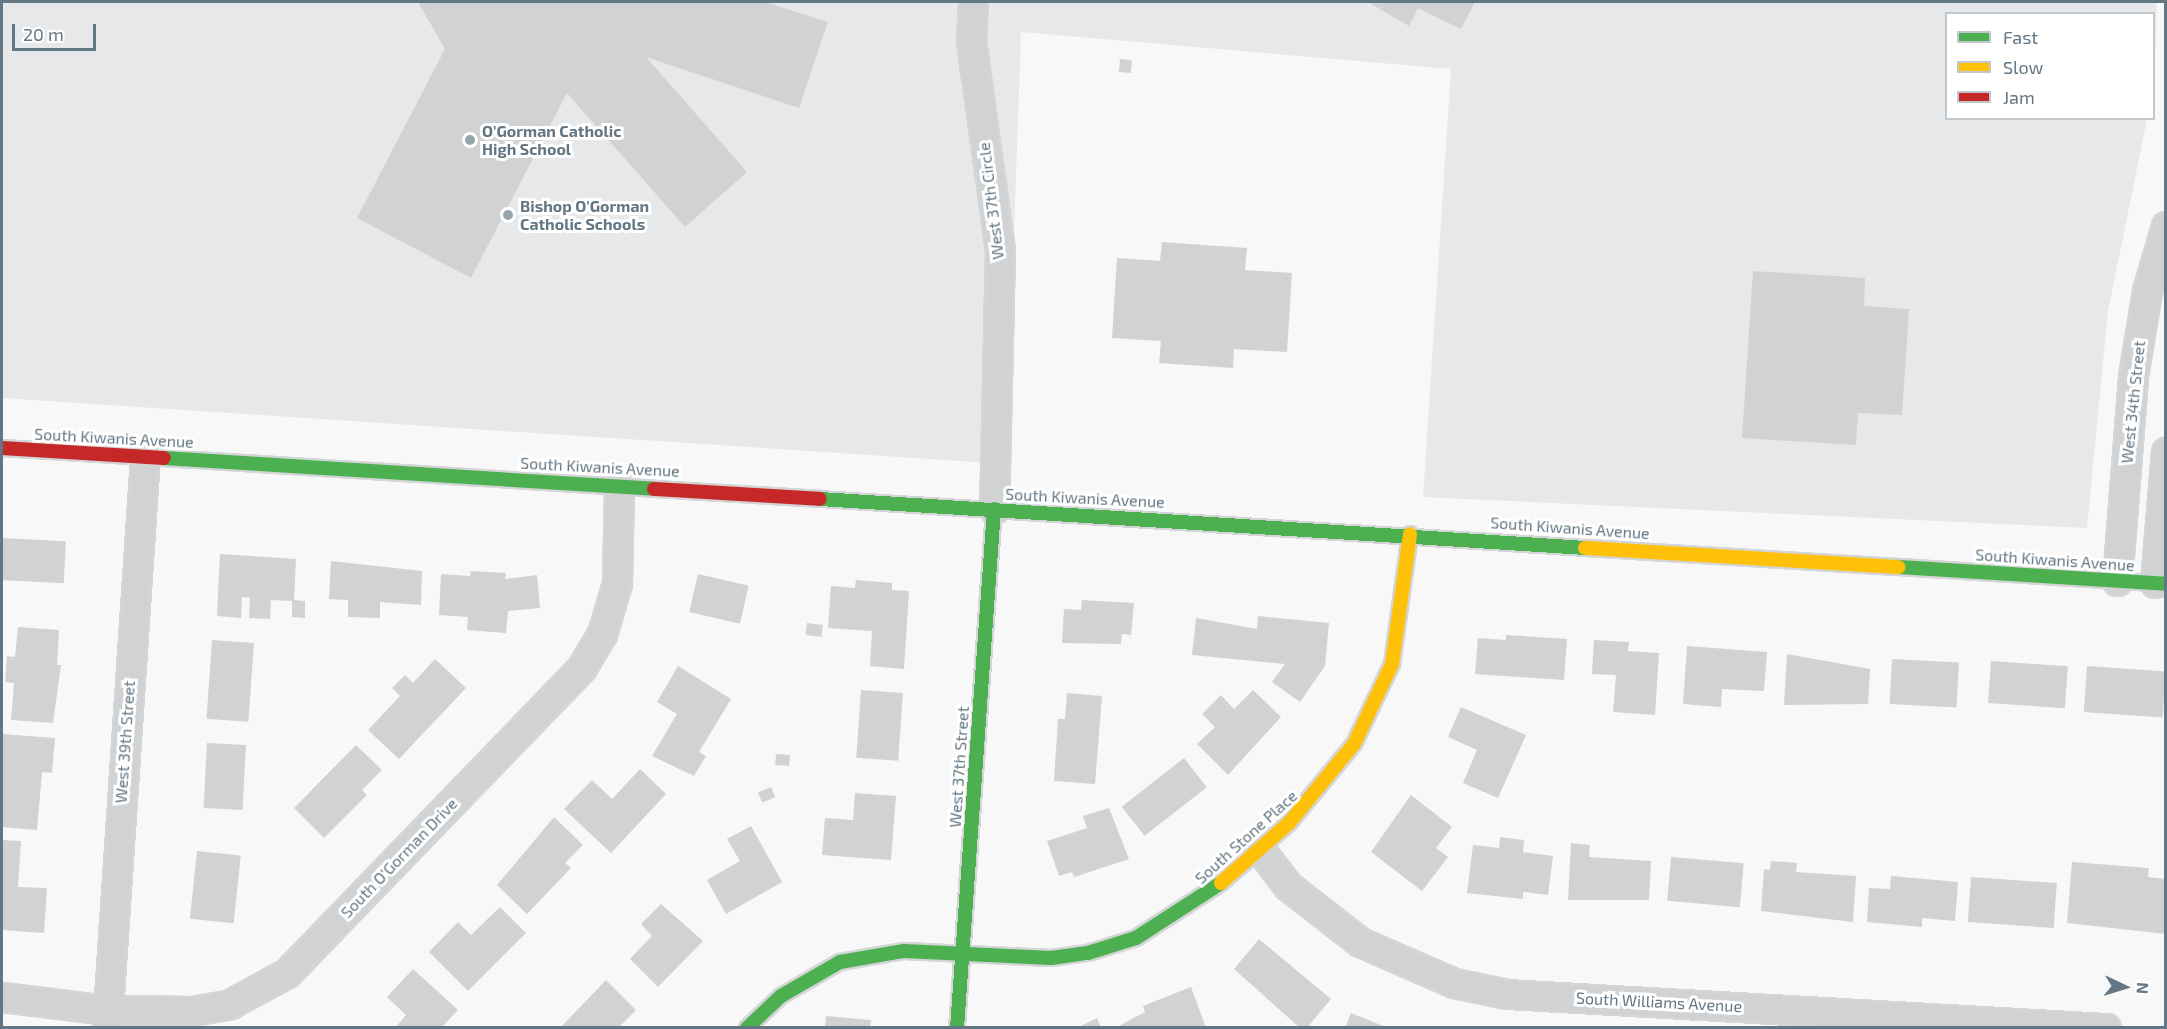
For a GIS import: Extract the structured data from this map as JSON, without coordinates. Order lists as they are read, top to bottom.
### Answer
{
  "streets": {
    "main road": ["South Kiwanis Avenue", "West 37th Street", "South Stone Place"],
    "street": [
      "West 37th Circle",
      "West 34th Street",
      "West 39th Street",
      "South O'Gorman Drive",
      "South Williams Avenue"
    ]
  },
  "crossings": [
    ["West 37th Circle", "South Kiwanis Avenue"],
    ["West 37th Circle", "West 37th Street"],
    ["West 34th Street", "South Kiwanis Avenue"],
    ["South Kiwanis Avenue", "West 39th Street"],
    ["South Kiwanis Avenue", "West 37th Street"],
    ["South Kiwanis Avenue", "South Stone Place"],
    ["South Kiwanis Avenue", "South O'Gorman Drive"],
    ["West 39th Street", "South O'Gorman Drive"],
    ["West 37th Street", "South Stone Place"],
    ["South Stone Place", "South Williams Avenue"]
  ],
  "places": ["O'Gorman Catholic High School", "Bishop O'Gorman Catholic Schools"],
  "legend": ["Fast", "Slow", "Jam"],
  "scale_bar": "20 m",
  "north": "right"
}
